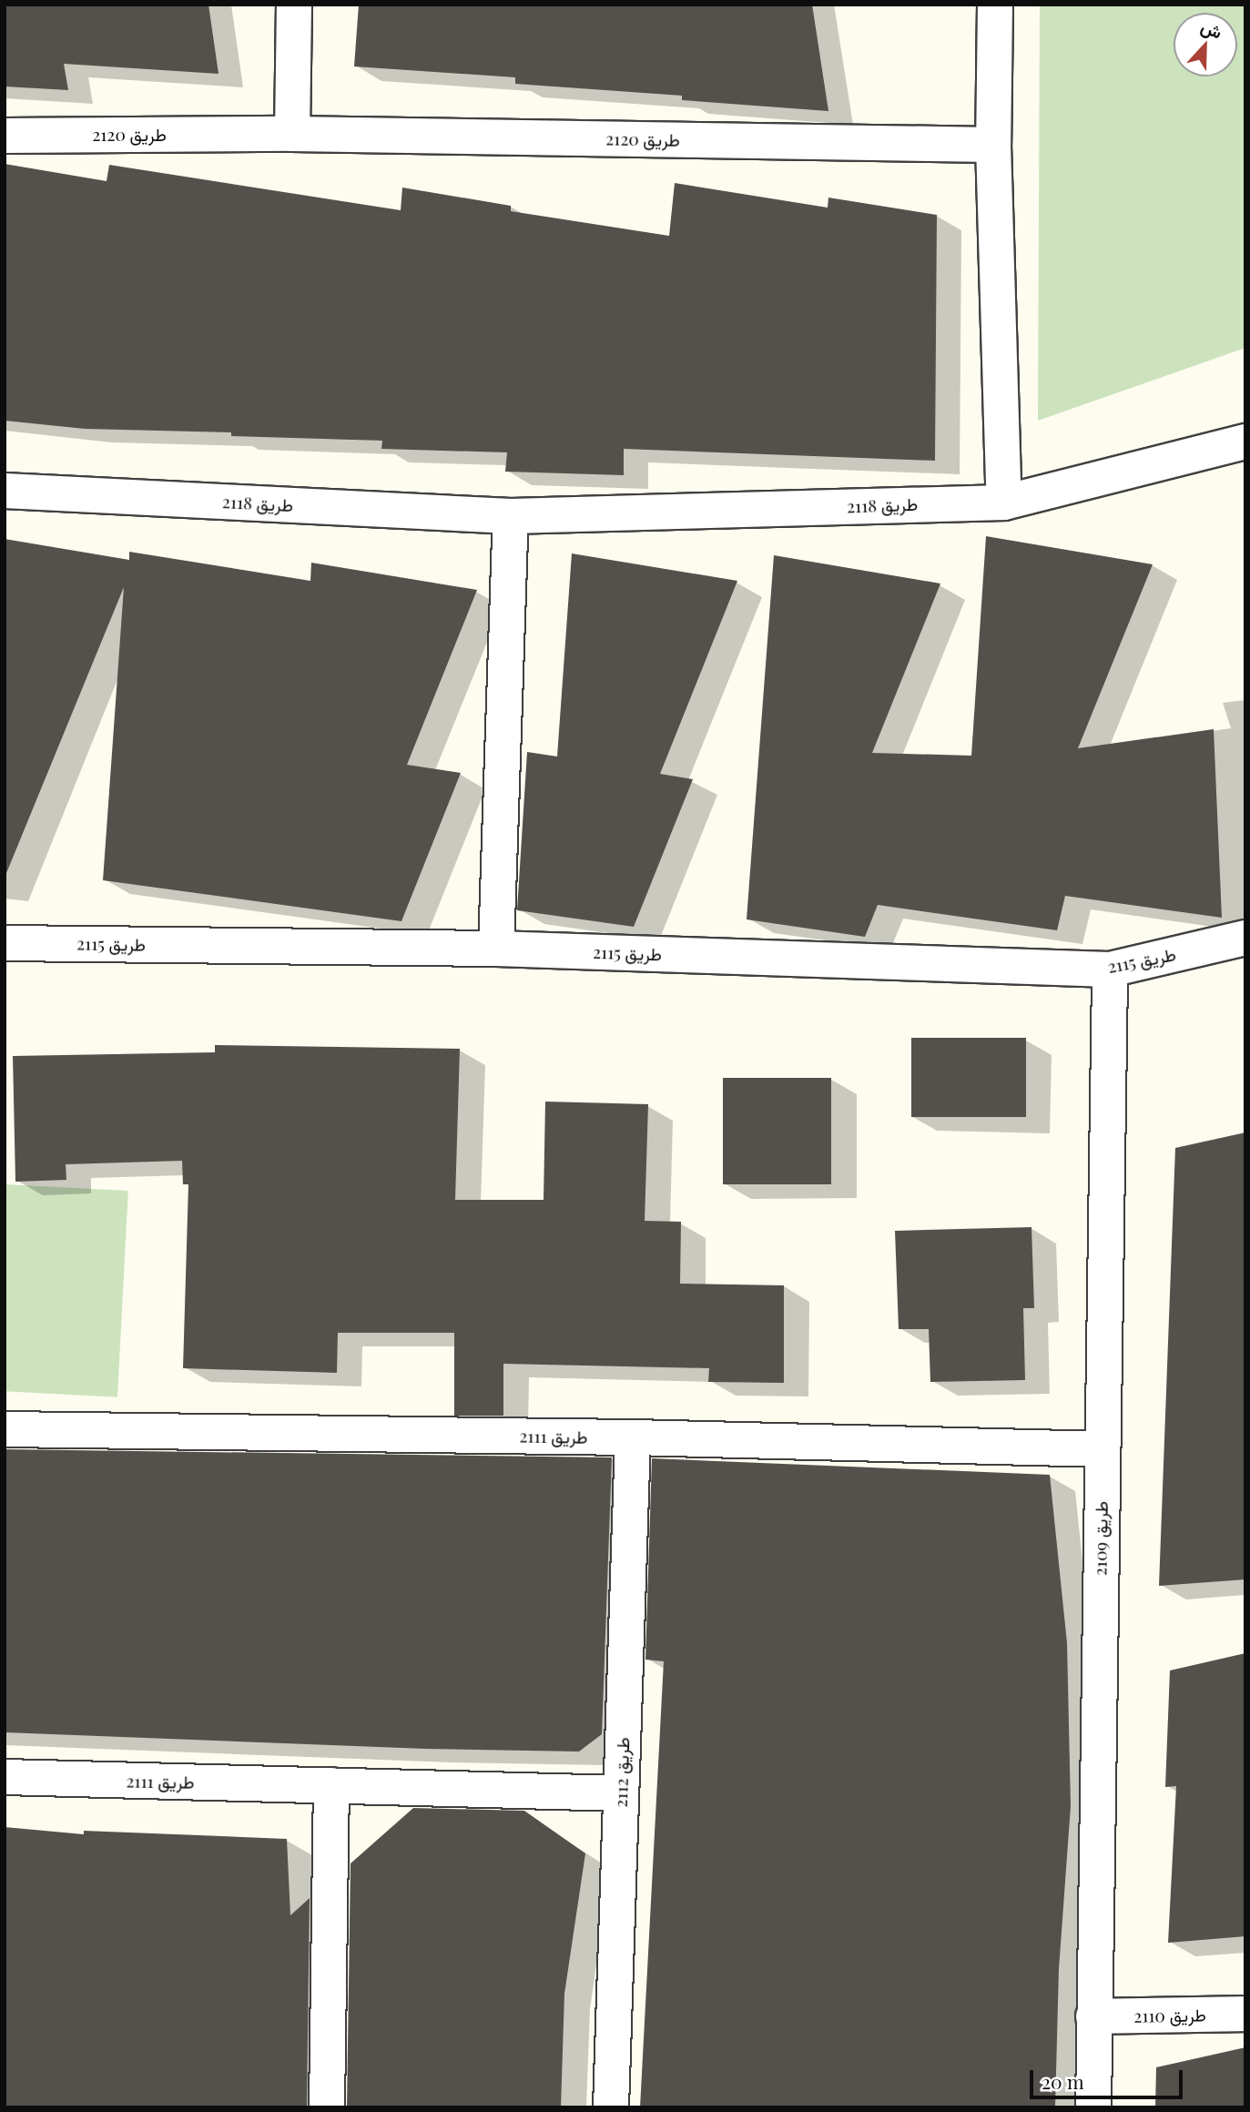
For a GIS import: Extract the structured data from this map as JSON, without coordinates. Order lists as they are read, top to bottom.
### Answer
{
  "streets": {
    "street": [
      "طريق 2120",
      "طريق 2118",
      "طريق 2115",
      "طريق 2111",
      "طريق 2109",
      "طريق 2112",
      "طريق 2110"
    ]
  },
  "crossings": [
    ["طريق 2115", "طريق 2109"],
    ["طريق 2111", "طريق 2109"],
    ["طريق 2111", "طريق 2112"],
    ["طريق 2109", "طريق 2110"]
  ],
  "scale_bar": "20 m",
  "north": "top"
}
